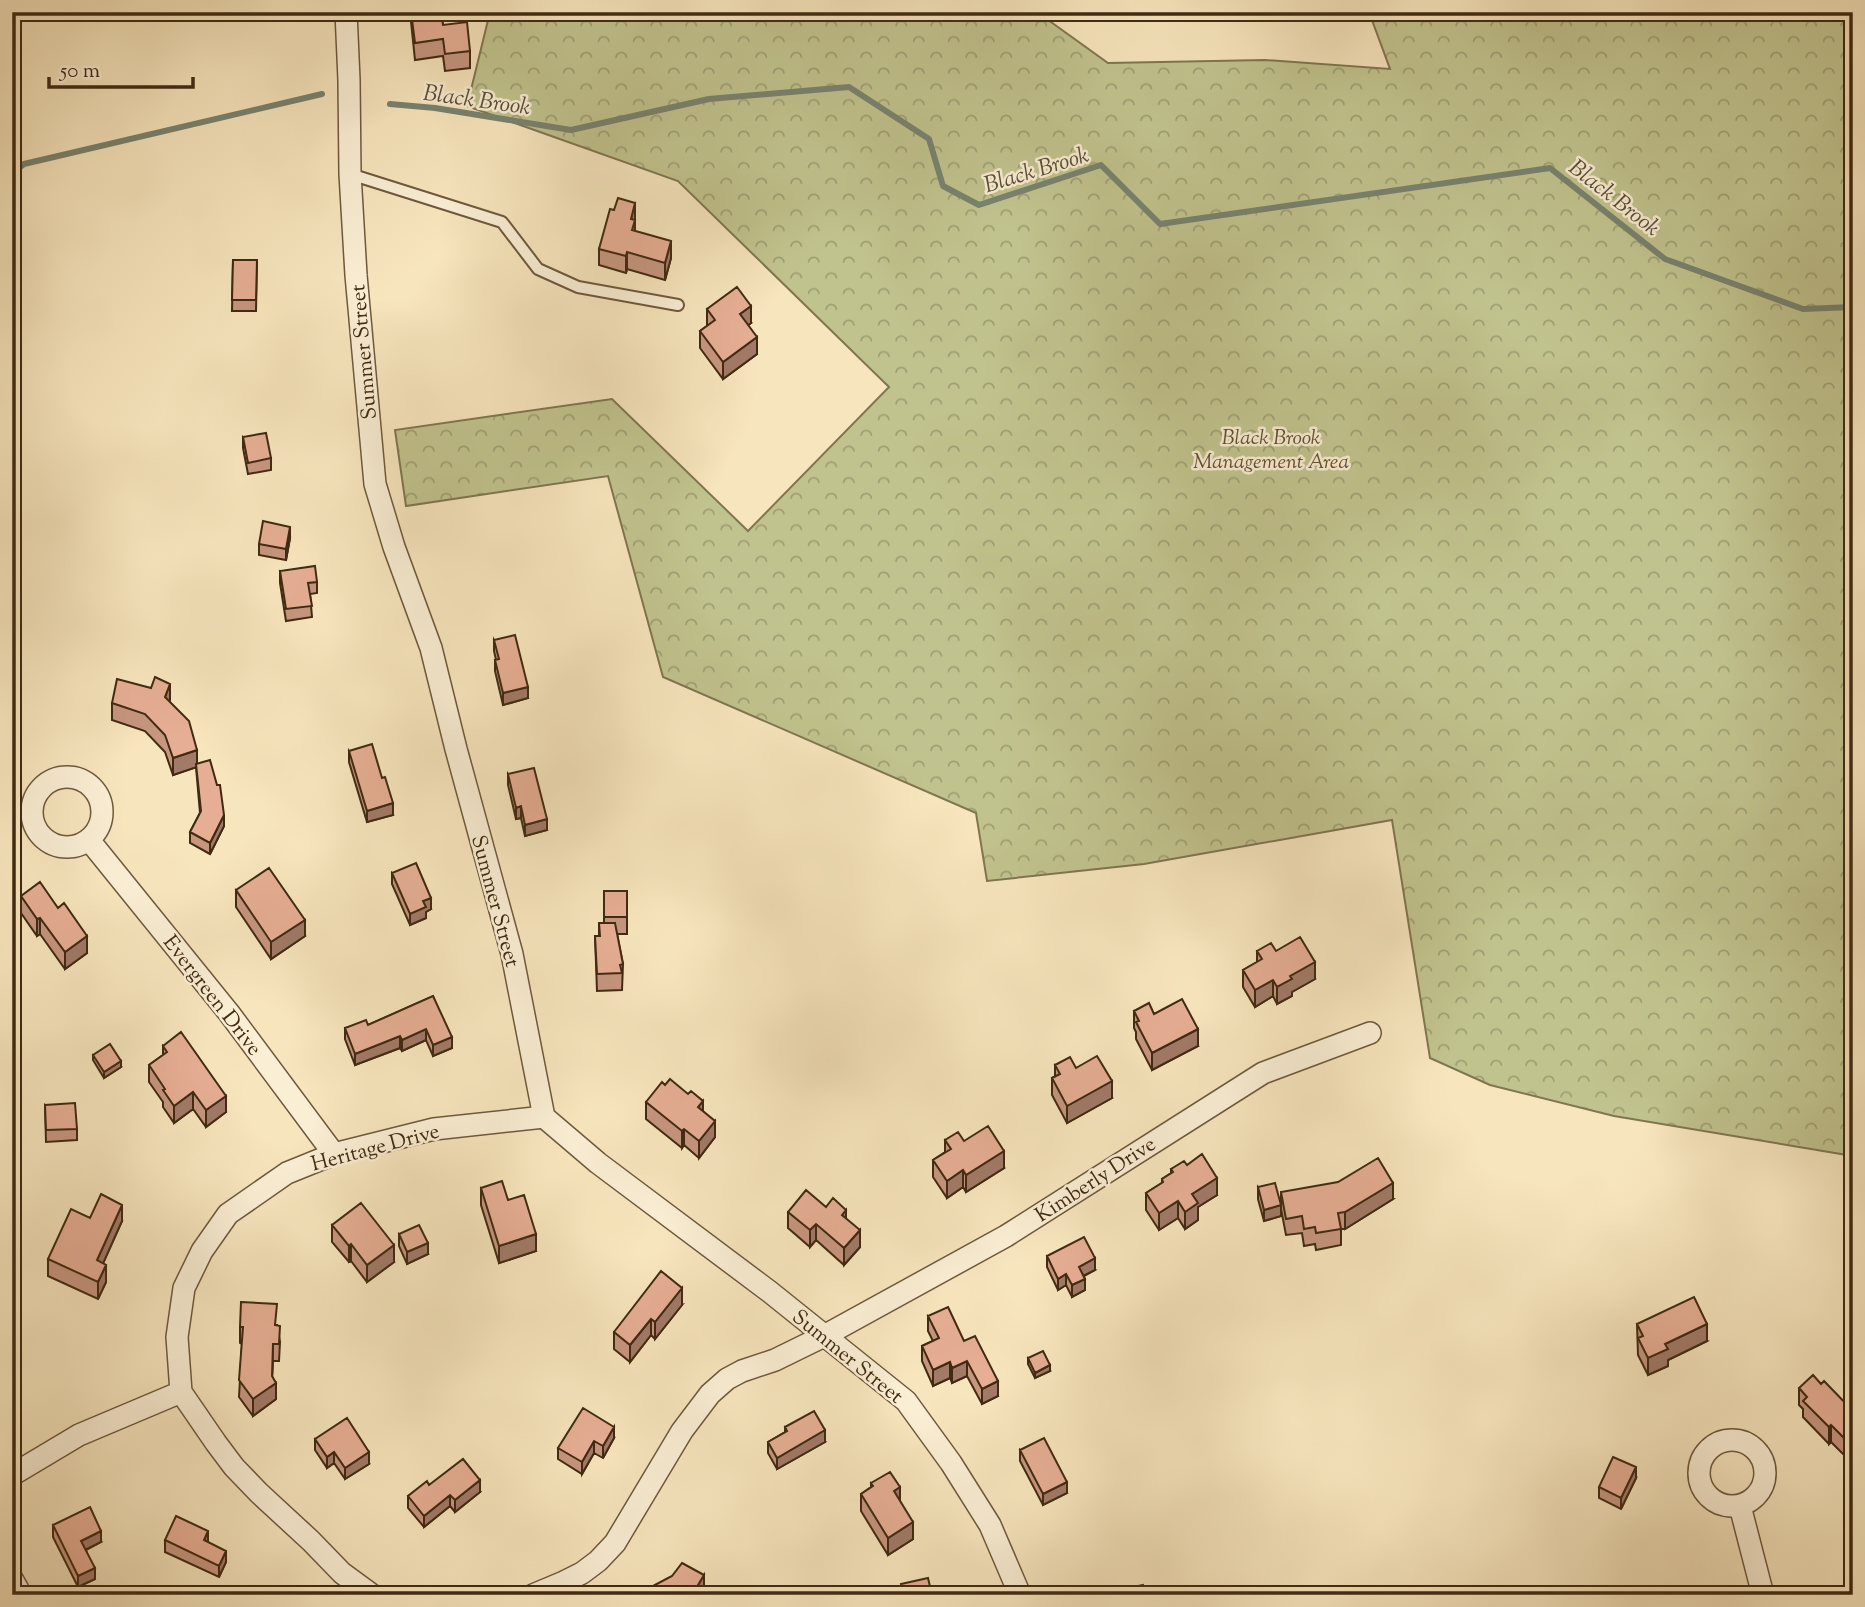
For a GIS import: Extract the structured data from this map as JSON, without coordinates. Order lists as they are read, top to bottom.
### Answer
{
  "streets": {
    "street": [
      "Summer Street",
      "Evergreen Drive",
      "Heritage Drive",
      "Kimberly Drive"
    ]
  },
  "crossings": [
    ["Summer Street", "Heritage Drive"],
    ["Summer Street", "Kimberly Drive"],
    ["Evergreen Drive", "Heritage Drive"]
  ],
  "water": ["Black Brook"],
  "parks": ["Black Brook Management Area"],
  "scale_bar": "50 m"
}
